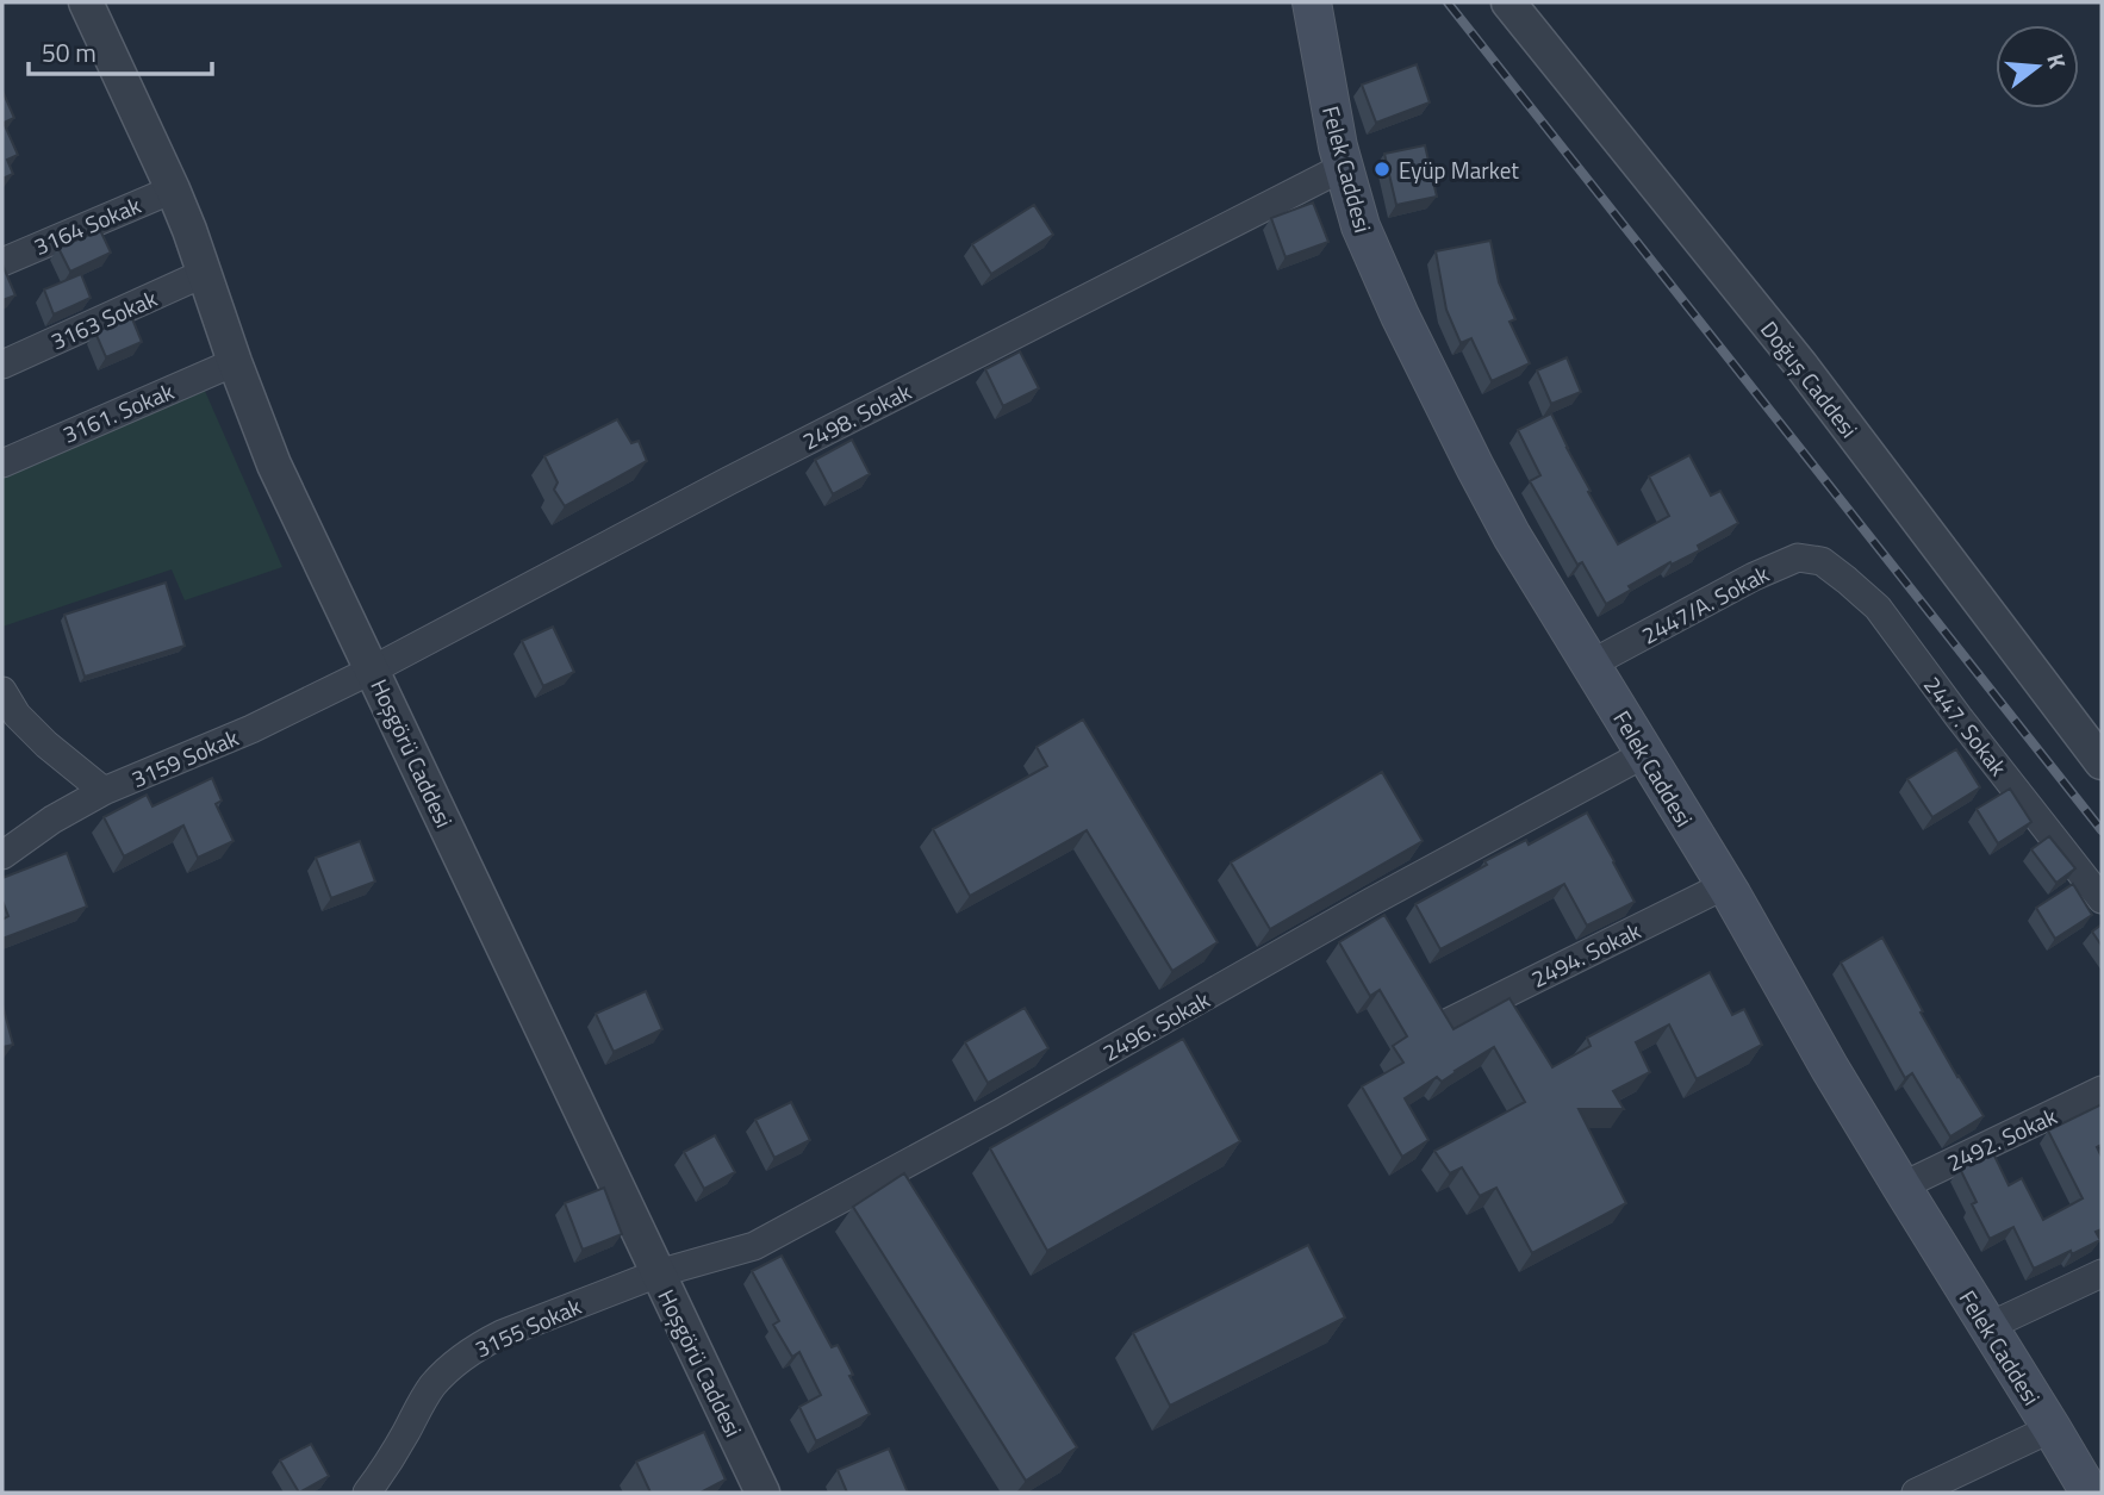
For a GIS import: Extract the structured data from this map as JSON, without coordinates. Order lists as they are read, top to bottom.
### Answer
{
  "streets": {
    "main road": ["Felek Caddesi"],
    "street": [
      "3164 Sokak",
      "3163 Sokak",
      "Doğuş Caddesi",
      "3161. Sokak",
      "2498. Sokak",
      "2447/A. Sokak",
      "2447. Sokak",
      "Hoşgörü Caddesi",
      "3159 Sokak",
      "2494. Sokak",
      "2496. Sokak",
      "2492. Sokak",
      "3155 Sokak"
    ]
  },
  "crossings": [
    ["Felek Caddesi", "2498. Sokak"],
    ["Felek Caddesi", "2447/A. Sokak"],
    ["Felek Caddesi", "2494. Sokak"],
    ["Felek Caddesi", "2496. Sokak"],
    ["Felek Caddesi", "2492. Sokak"],
    ["3164 Sokak", "Hoşgörü Caddesi"],
    ["3163 Sokak", "Hoşgörü Caddesi"],
    ["3161. Sokak", "Hoşgörü Caddesi"],
    ["2498. Sokak", "Hoşgörü Caddesi"],
    ["2498. Sokak", "3159 Sokak"],
    ["2447/A. Sokak", "2447. Sokak"],
    ["Hoşgörü Caddesi", "3159 Sokak"],
    ["Hoşgörü Caddesi", "2496. Sokak"],
    ["Hoşgörü Caddesi", "3155 Sokak"],
    ["2496. Sokak", "3155 Sokak"]
  ],
  "places": ["Eyüp Market"],
  "scale_bar": "50 m",
  "north": "right"
}
